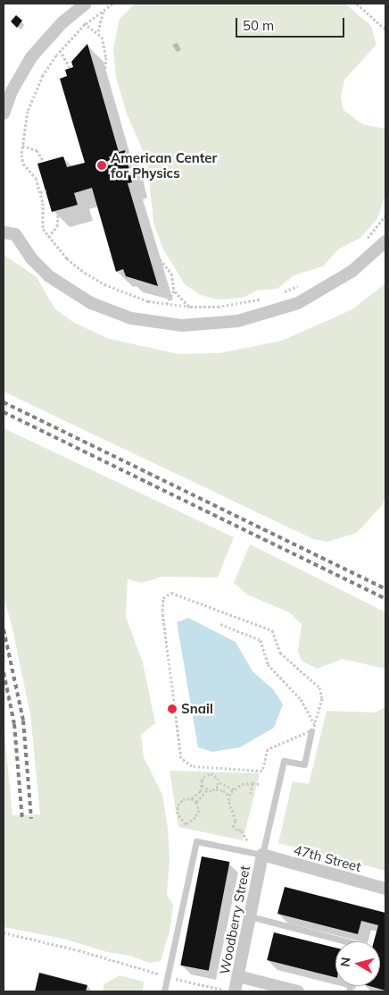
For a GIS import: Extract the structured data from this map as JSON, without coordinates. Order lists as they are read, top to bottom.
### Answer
{
  "streets": {
    "street": ["47th Street", "Woodberry Street"]
  },
  "crossings": [
    ["47th Street", "Woodberry Street"]
  ],
  "places": ["American Center for Physics", "Snail"],
  "scale_bar": "50 m",
  "north": "left"
}
